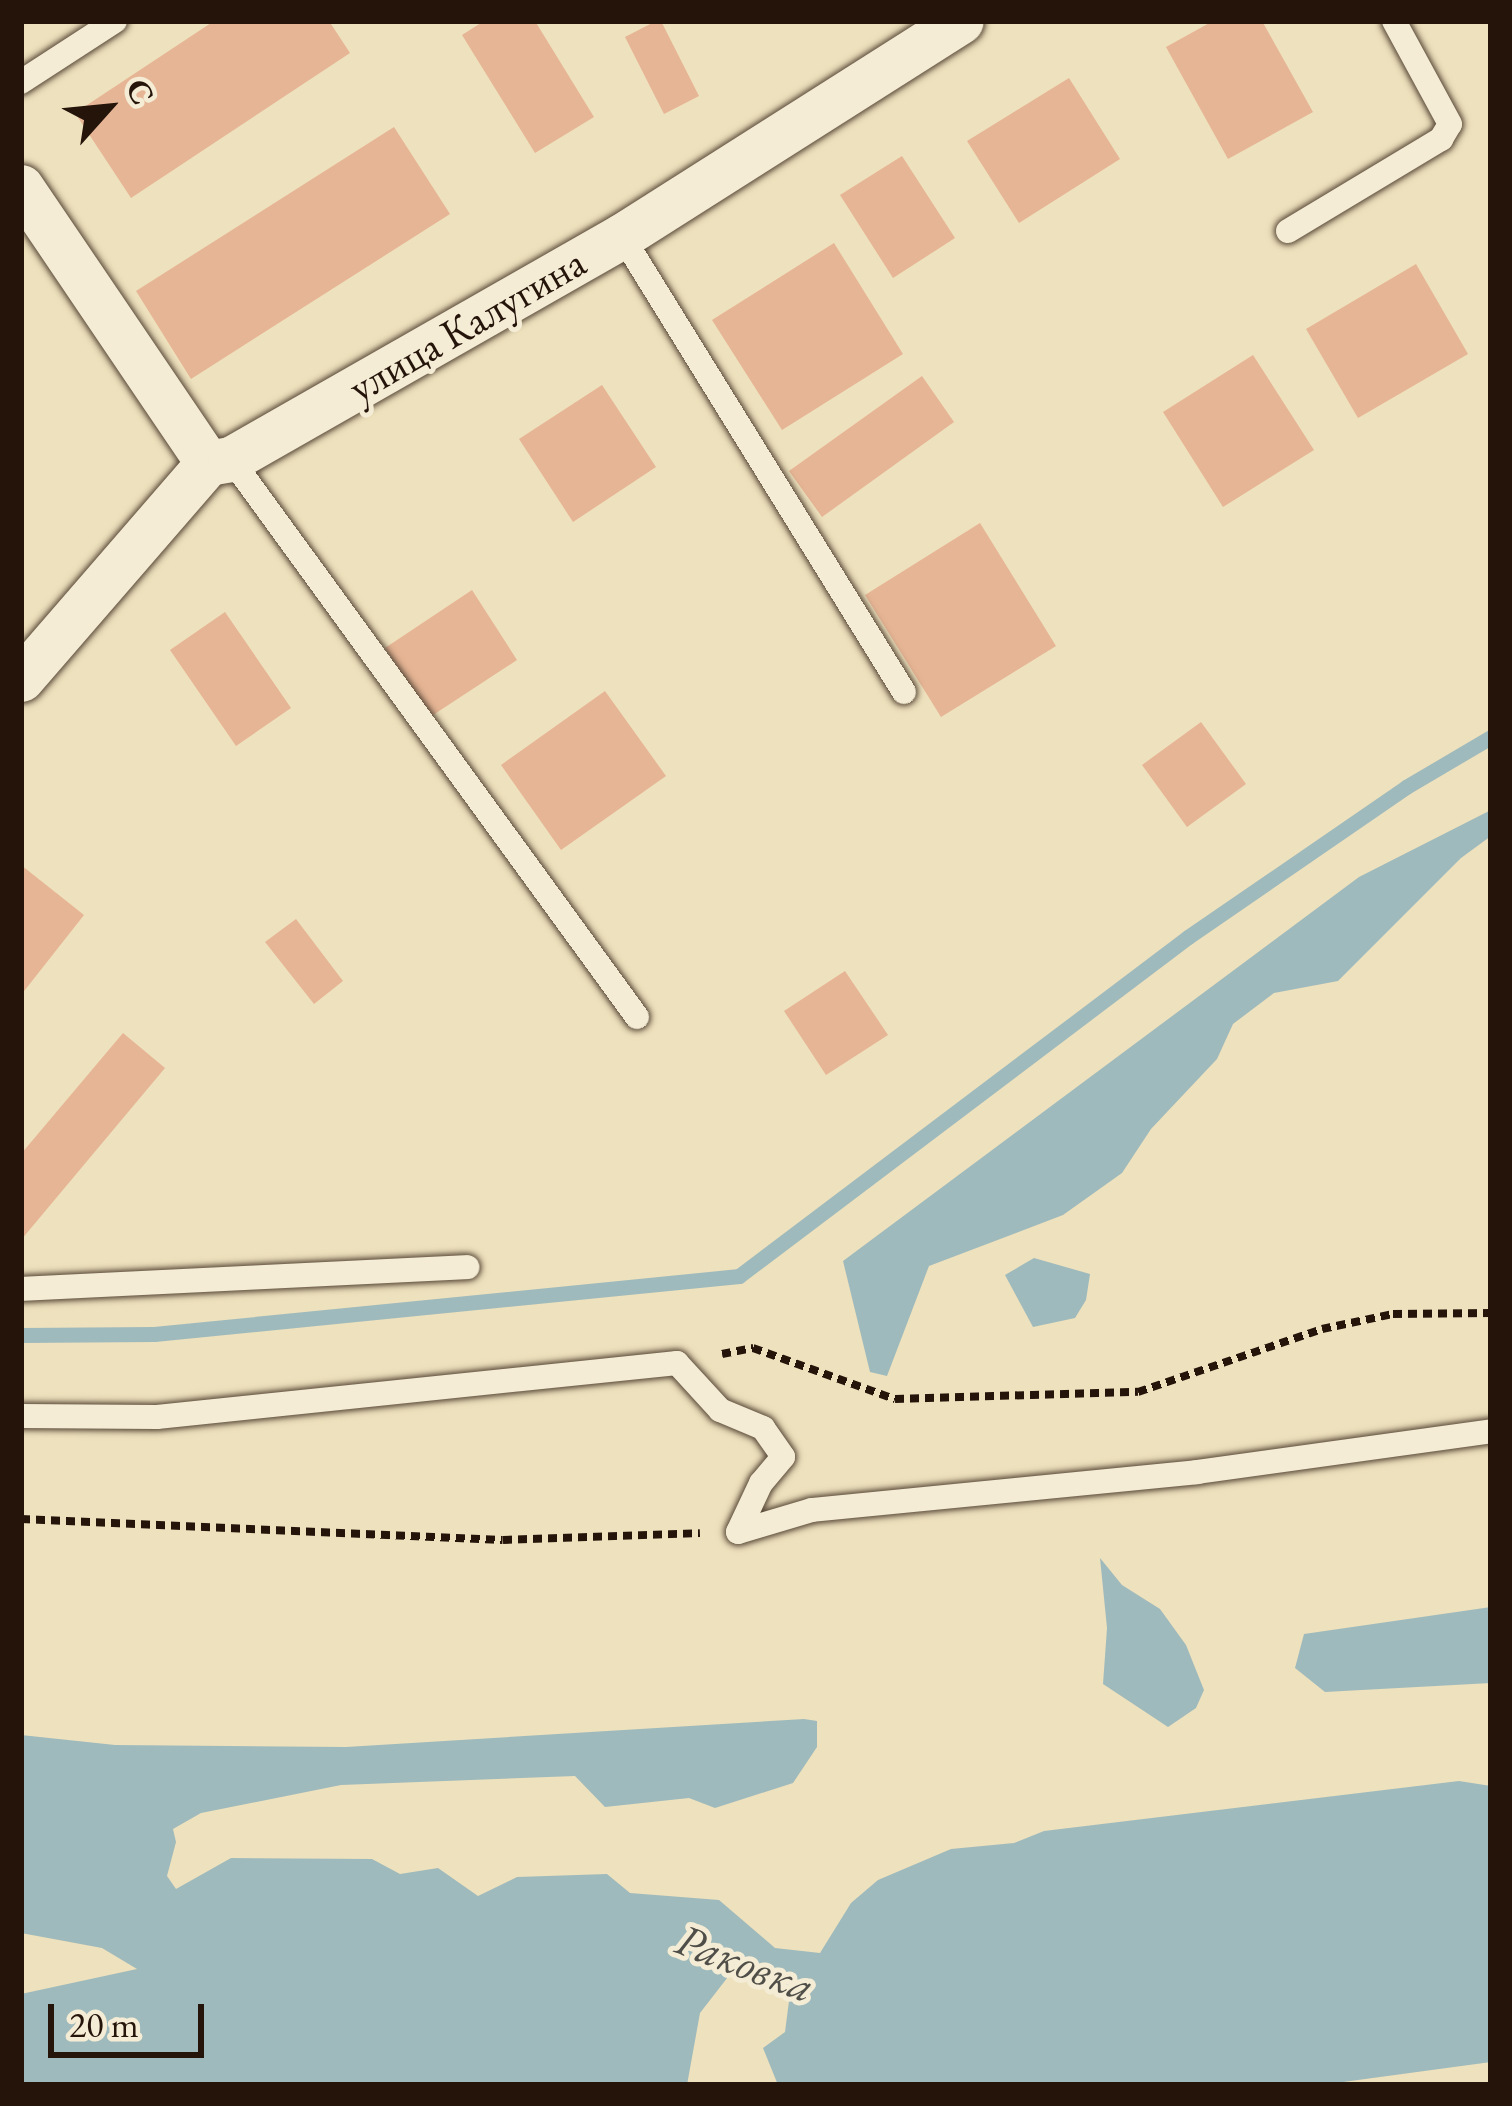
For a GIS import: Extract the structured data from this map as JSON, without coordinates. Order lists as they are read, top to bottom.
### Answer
{
  "streets": {
    "street": ["улица Калугина"]
  },
  "water": ["Раковка"],
  "scale_bar": "20 m",
  "north": "top right"
}
